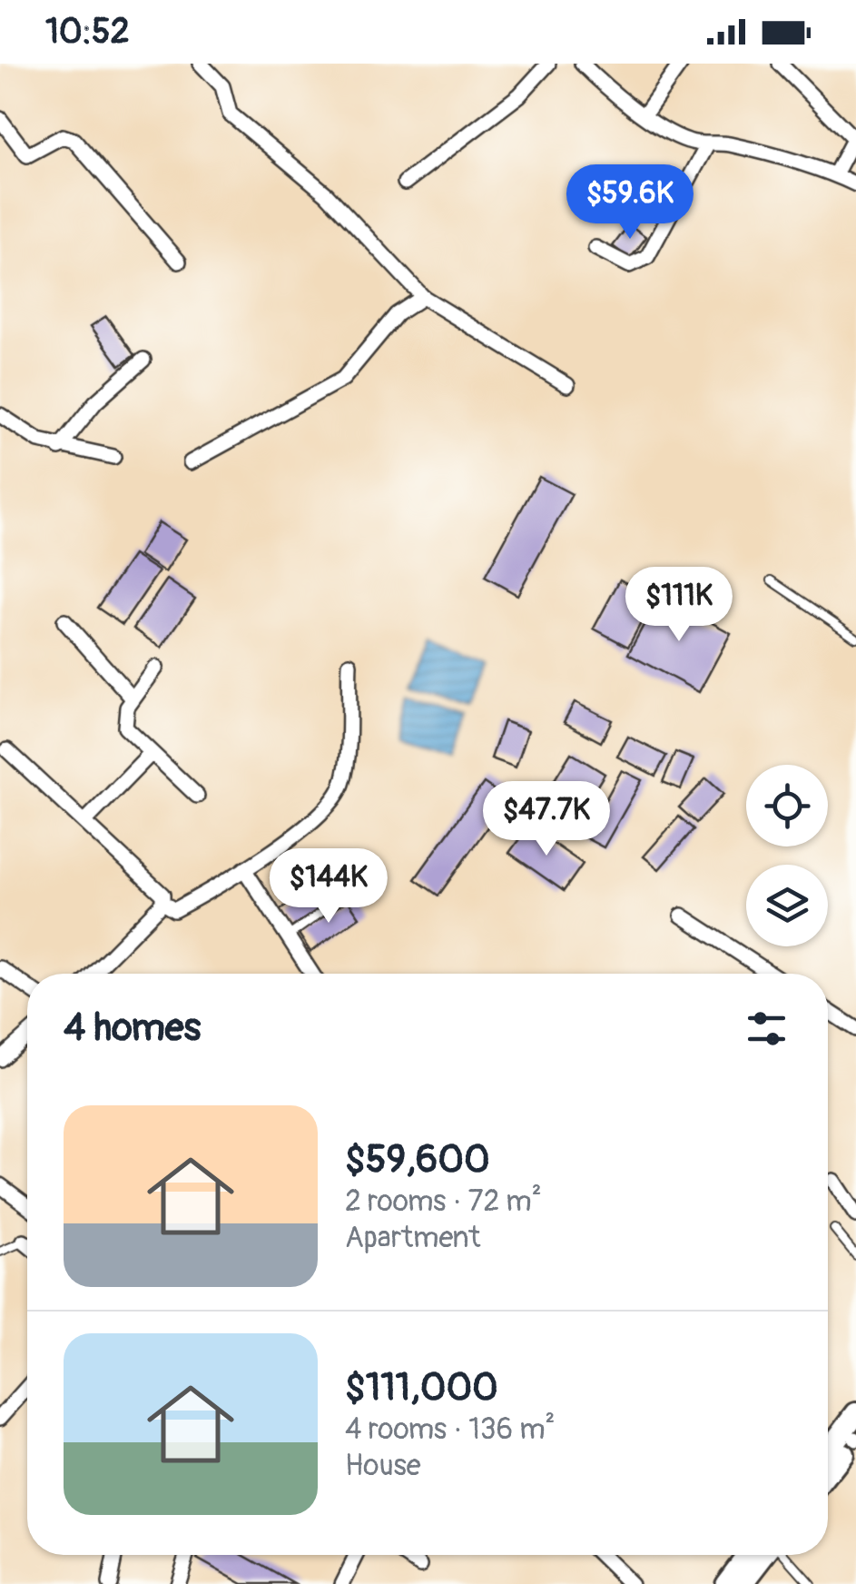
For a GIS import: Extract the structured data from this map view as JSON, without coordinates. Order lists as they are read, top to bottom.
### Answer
{
  "page": {
    "status": "10:52",
    "price": [
      "$59.6K",
      "$111K",
      "$47.7K",
      "$144K"
    ],
    "heading": "4 homes",
    "list": [
      {
        "name": "$59,600",
        "note": "2 rooms · 72 m² · Apartment"
      },
      {
        "name": "$111,000",
        "note": "4 rooms · 136 m² · House"
      }
    ]
  }
}
